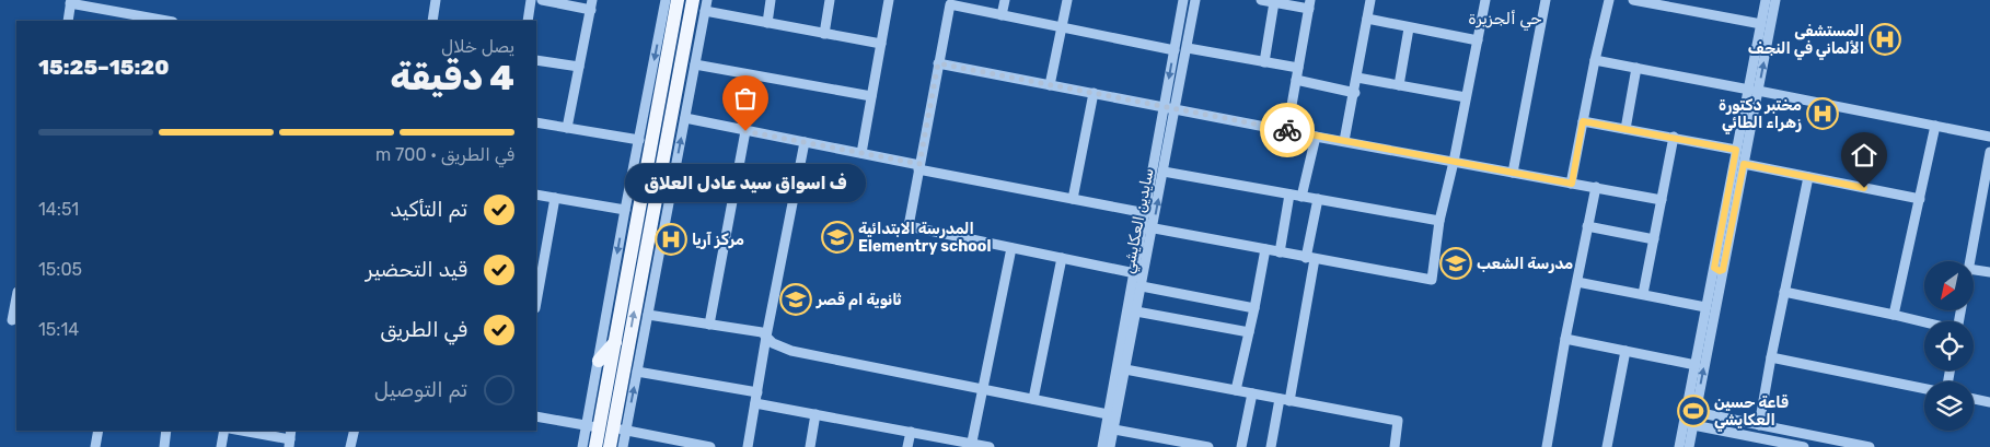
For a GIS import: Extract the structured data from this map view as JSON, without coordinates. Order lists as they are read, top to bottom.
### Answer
{
  "streets": {
    "street": ["سايدين العكايشي"]
  },
  "districts": ["حي ألجزيرة"],
  "places": {
    "hospital": ["المستشفى الألماني في النجف", "مختبر دكتورة زهراء الطائي", "مركز آريا"],
    "other": ["ف اسواق سيد عادل العلاق"],
    "school or university": ["المدرسة الابتدائية Elementry school", "مدرسة الشعب", "ثانوية ام قصر"],
    "sports": ["قاعة حسين العكايشي"]
  },
  "north": "bottom left",
  "page": {
    "heading": ["4 دقيقة", "يصل خلال", "15:20–15:25"],
    "bar": "في الطريق · 700 m",
    "bubble": "ف اسواق سيد عادل العلاق",
    "list": [
      ["تم التأكيد", "14:51"],
      ["قيد التحضير", "15:05"],
      ["في الطريق", "15:14"],
      "تم التوصيل"
    ]
  }
}
